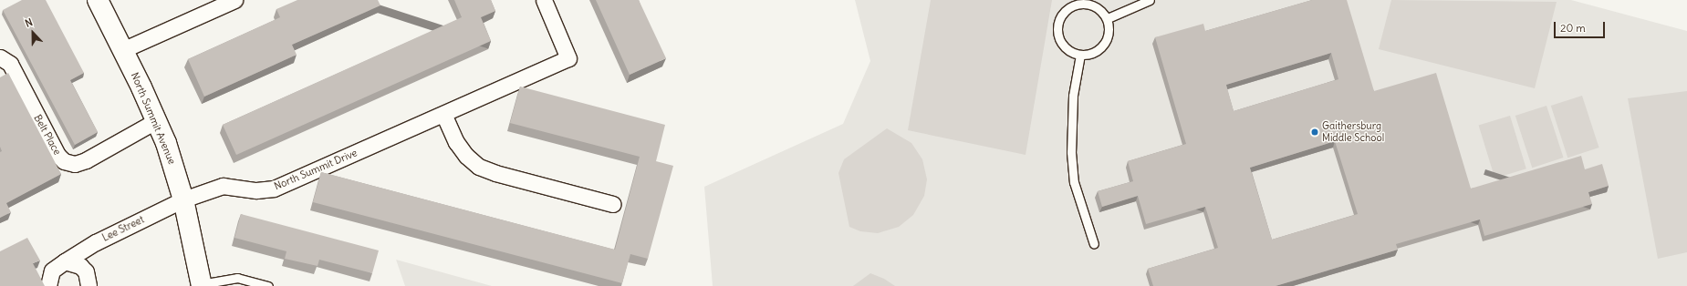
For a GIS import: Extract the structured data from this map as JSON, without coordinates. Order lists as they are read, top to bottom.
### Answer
{
  "streets": {
    "street": [
      "North Summit Avenue",
      "Belt Place",
      "North Summit Drive",
      "Lee Street"
    ]
  },
  "crossings": [
    ["North Summit Avenue", "Belt Place"],
    ["North Summit Avenue", "North Summit Drive"],
    ["North Summit Avenue", "Lee Street"],
    ["North Summit Drive", "Lee Street"]
  ],
  "places": ["Gaithersburg Middle School"],
  "scale_bar": "20 m",
  "north": "top"
}
